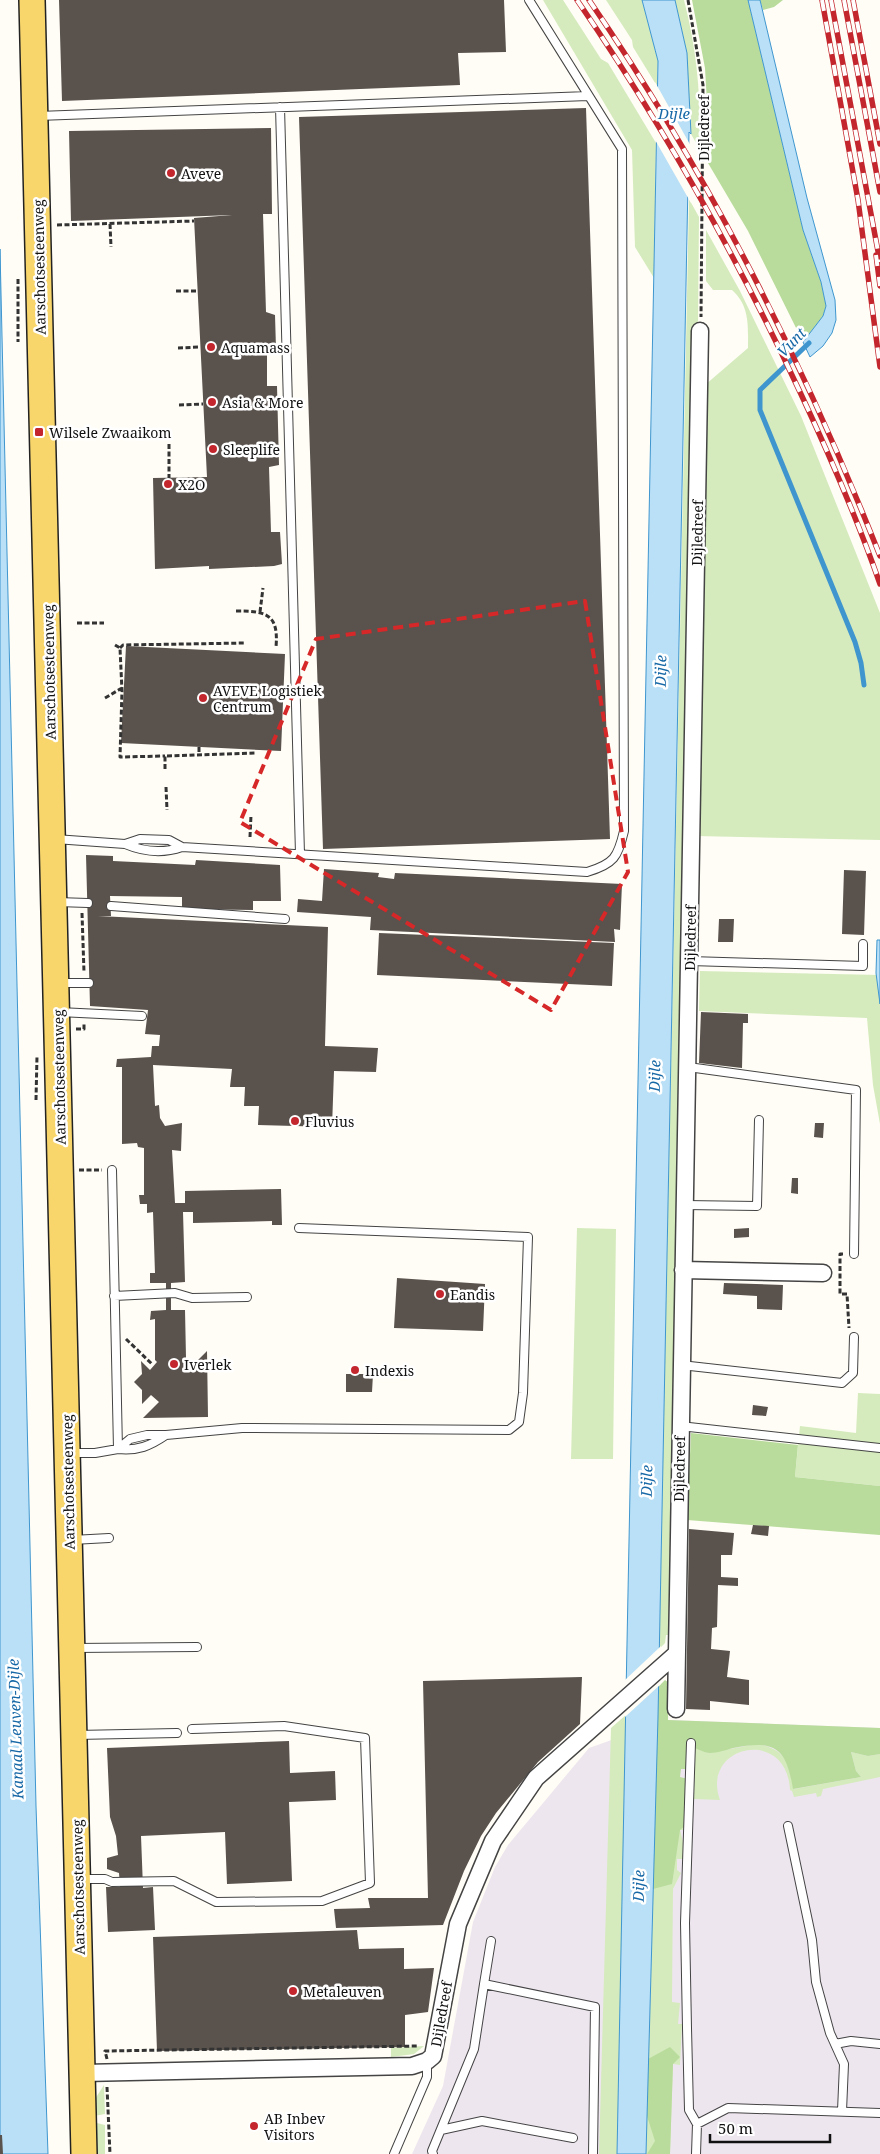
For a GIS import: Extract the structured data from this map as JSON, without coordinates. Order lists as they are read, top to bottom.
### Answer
{
  "streets": {
    "main road": ["Aarschotsesteenweg"],
    "street": ["Dijledreef"]
  },
  "crossings": [
    ["Dijledreef", "Aarschotsesteenweg"]
  ],
  "water": ["Dijle", "Vunt", "Kanaal Leuven-Dijle"],
  "places": {
    "other": [
      "Aveve",
      "Aquamass",
      "Asia & More",
      "Sleeplife",
      "X2O",
      "AVEVE Logistiek Centrum",
      "Fluvius",
      "Eandis",
      "Iverlek",
      "Indexis",
      "Metaleuven",
      "AB Inbev Visitors"
    ],
    "transit": ["Wilsele Zwaaikom"]
  },
  "scale_bar": "50 m"
}
